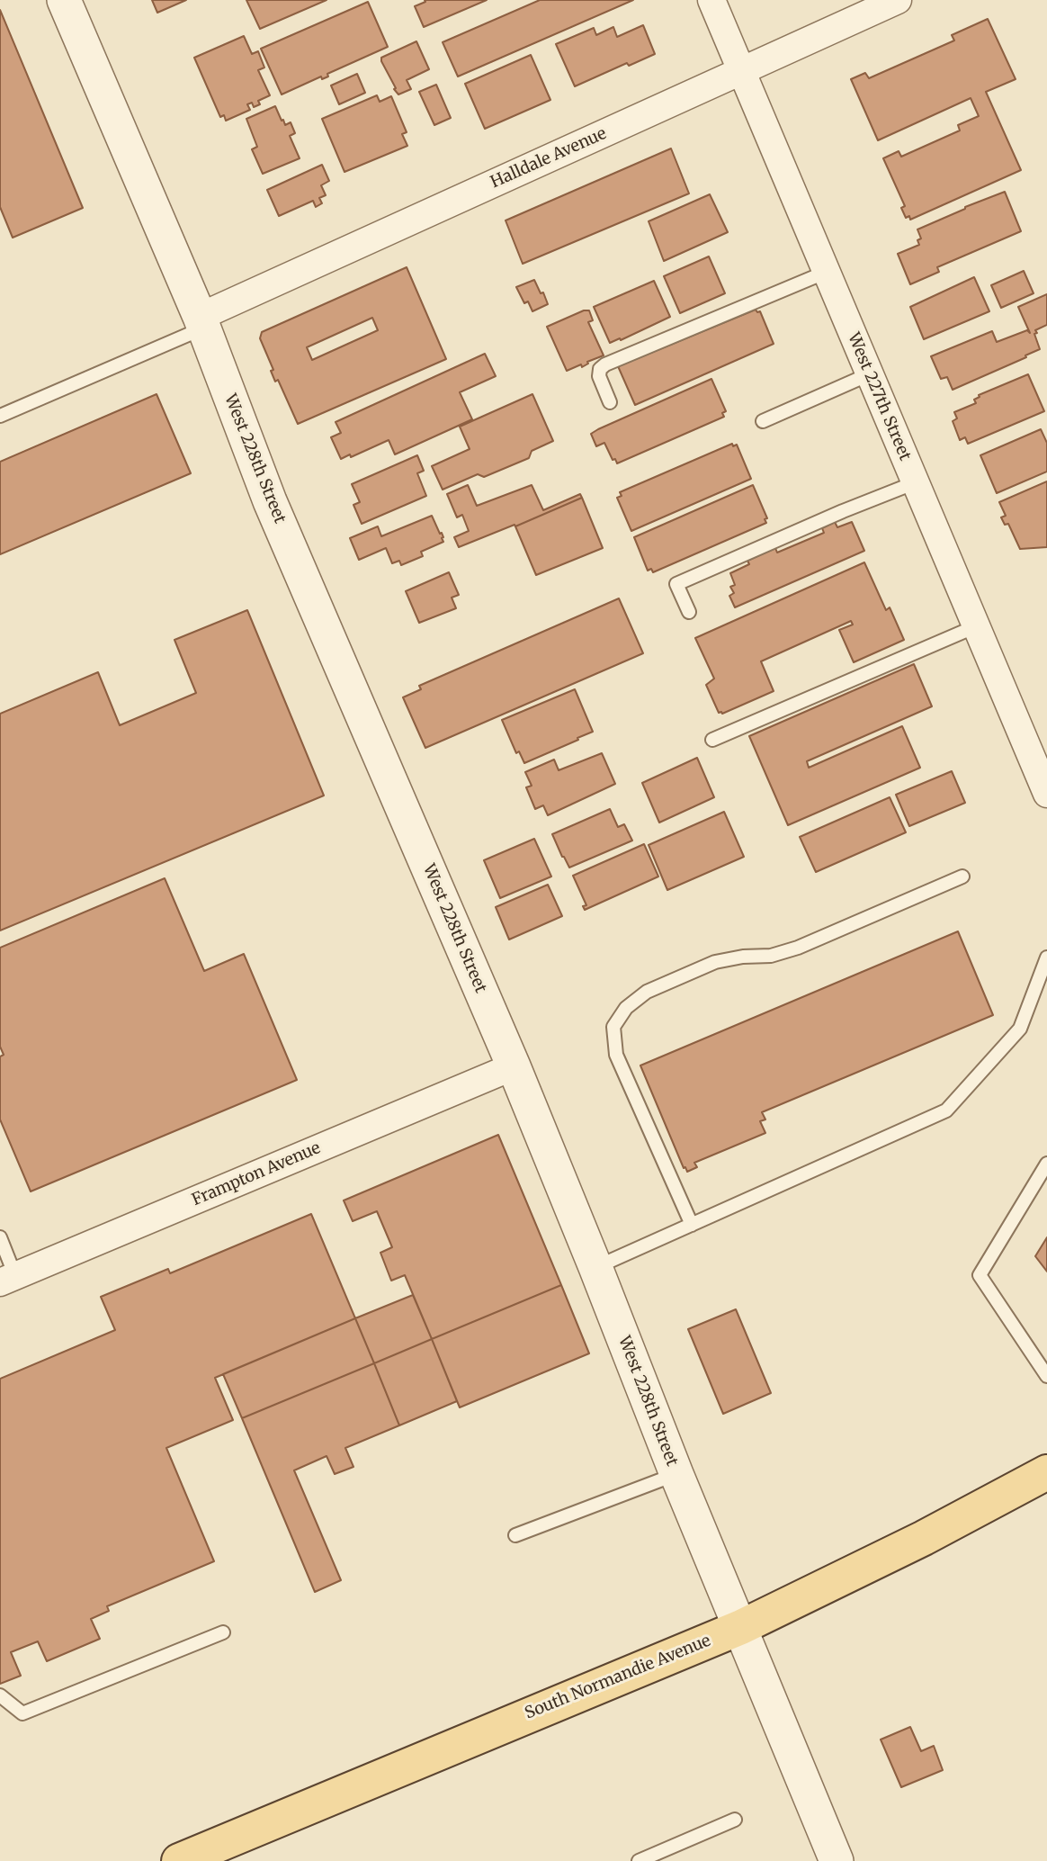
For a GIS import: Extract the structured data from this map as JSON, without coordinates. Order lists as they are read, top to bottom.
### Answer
{
  "streets": {
    "main road": ["South Normandie Avenue"],
    "street": [
      "Halldale Avenue",
      "West 227th Street",
      "West 228th Street",
      "Frampton Avenue"
    ]
  },
  "crossings": [
    ["Halldale Avenue", "West 227th Street"],
    ["Halldale Avenue", "West 228th Street"],
    ["West 228th Street", "Frampton Avenue"],
    ["West 228th Street", "South Normandie Avenue"]
  ]
}
